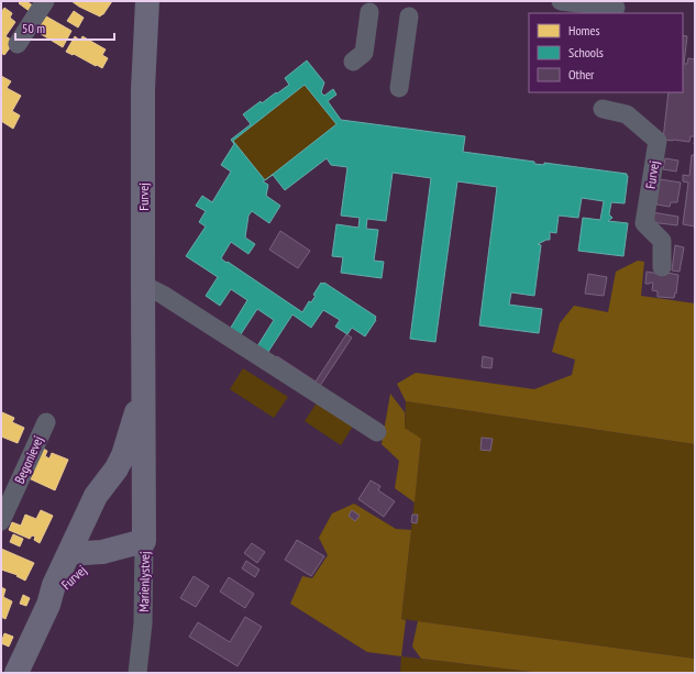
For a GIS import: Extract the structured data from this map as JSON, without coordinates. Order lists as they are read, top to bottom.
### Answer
{
  "streets": {
    "main road": ["Furvej"],
    "street": ["Begonievej", "Marienlystvej"]
  },
  "crossings": [
    ["Furvej", "Marienlystvej"]
  ],
  "legend": ["Homes", "Schools", "Other"],
  "scale_bar": "50 m"
}
